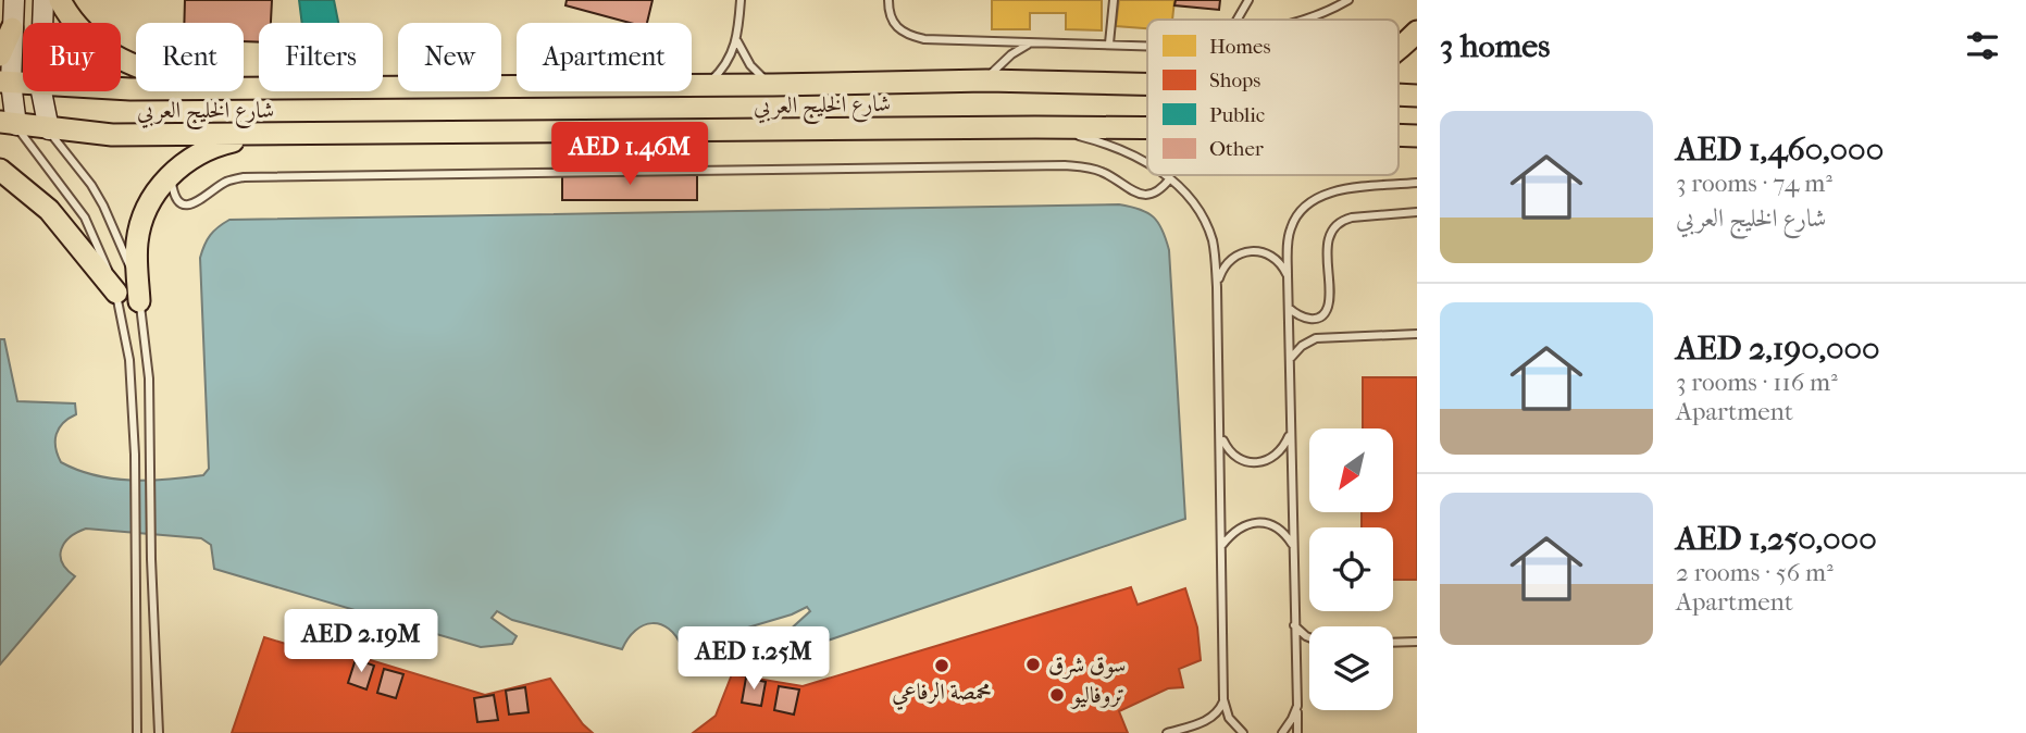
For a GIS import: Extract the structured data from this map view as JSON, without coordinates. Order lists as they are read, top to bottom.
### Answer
{
  "streets": {
    "main road": ["شارع الخليج العربي"]
  },
  "places": ["سوق شرق", "محمصة الرفاعي", "تروفاليو"],
  "legend": [
    "Homes",
    "Shops",
    "Public",
    "Other"
  ],
  "north": "bottom left",
  "page": {
    "heading": "3 homes",
    "chip": [
      "Buy",
      "Rent",
      "Filters",
      "New",
      "Apartment"
    ],
    "list": [
      {
        "name": "AED 1,460,000",
        "note": "3 rooms · 74 m² · شارع الخليج العربي"
      },
      {
        "name": "AED 2,190,000",
        "note": "3 rooms · 116 m² · Apartment"
      },
      {
        "name": "AED 1,250,000",
        "note": "2 rooms · 56 m² · Apartment"
      }
    ],
    "price": ["AED 1.46M", "AED 2.19M", "AED 1.25M"]
  }
}
